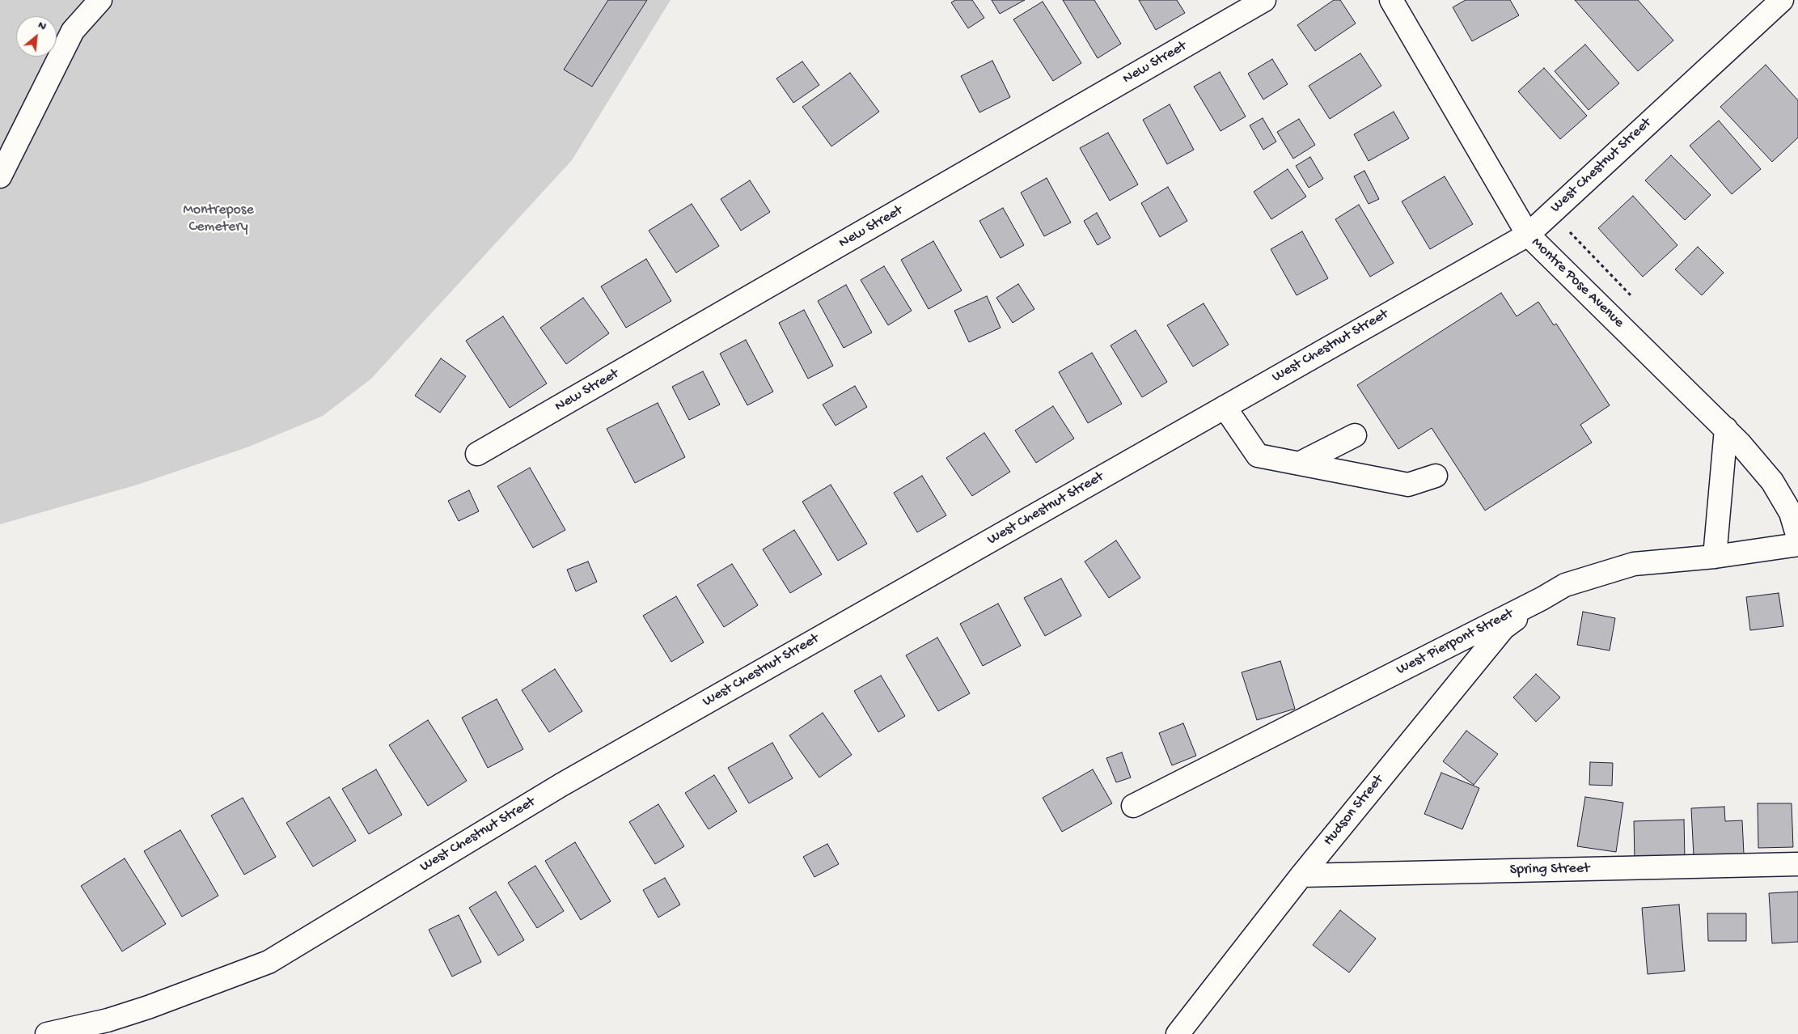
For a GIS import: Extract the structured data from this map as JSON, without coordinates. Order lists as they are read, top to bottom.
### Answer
{
  "streets": {
    "street": [
      "New Street",
      "West Chestnut Street",
      "Montre Pose Avenue",
      "West Pierpont Street",
      "Hudson Street",
      "Spring Street"
    ]
  },
  "crossings": [
    ["West Chestnut Street", "Montre Pose Avenue"],
    ["West Pierpont Street", "Hudson Street"],
    ["Hudson Street", "Spring Street"]
  ],
  "parks": ["Montrepose Cemetery"],
  "north": "top right"
}
